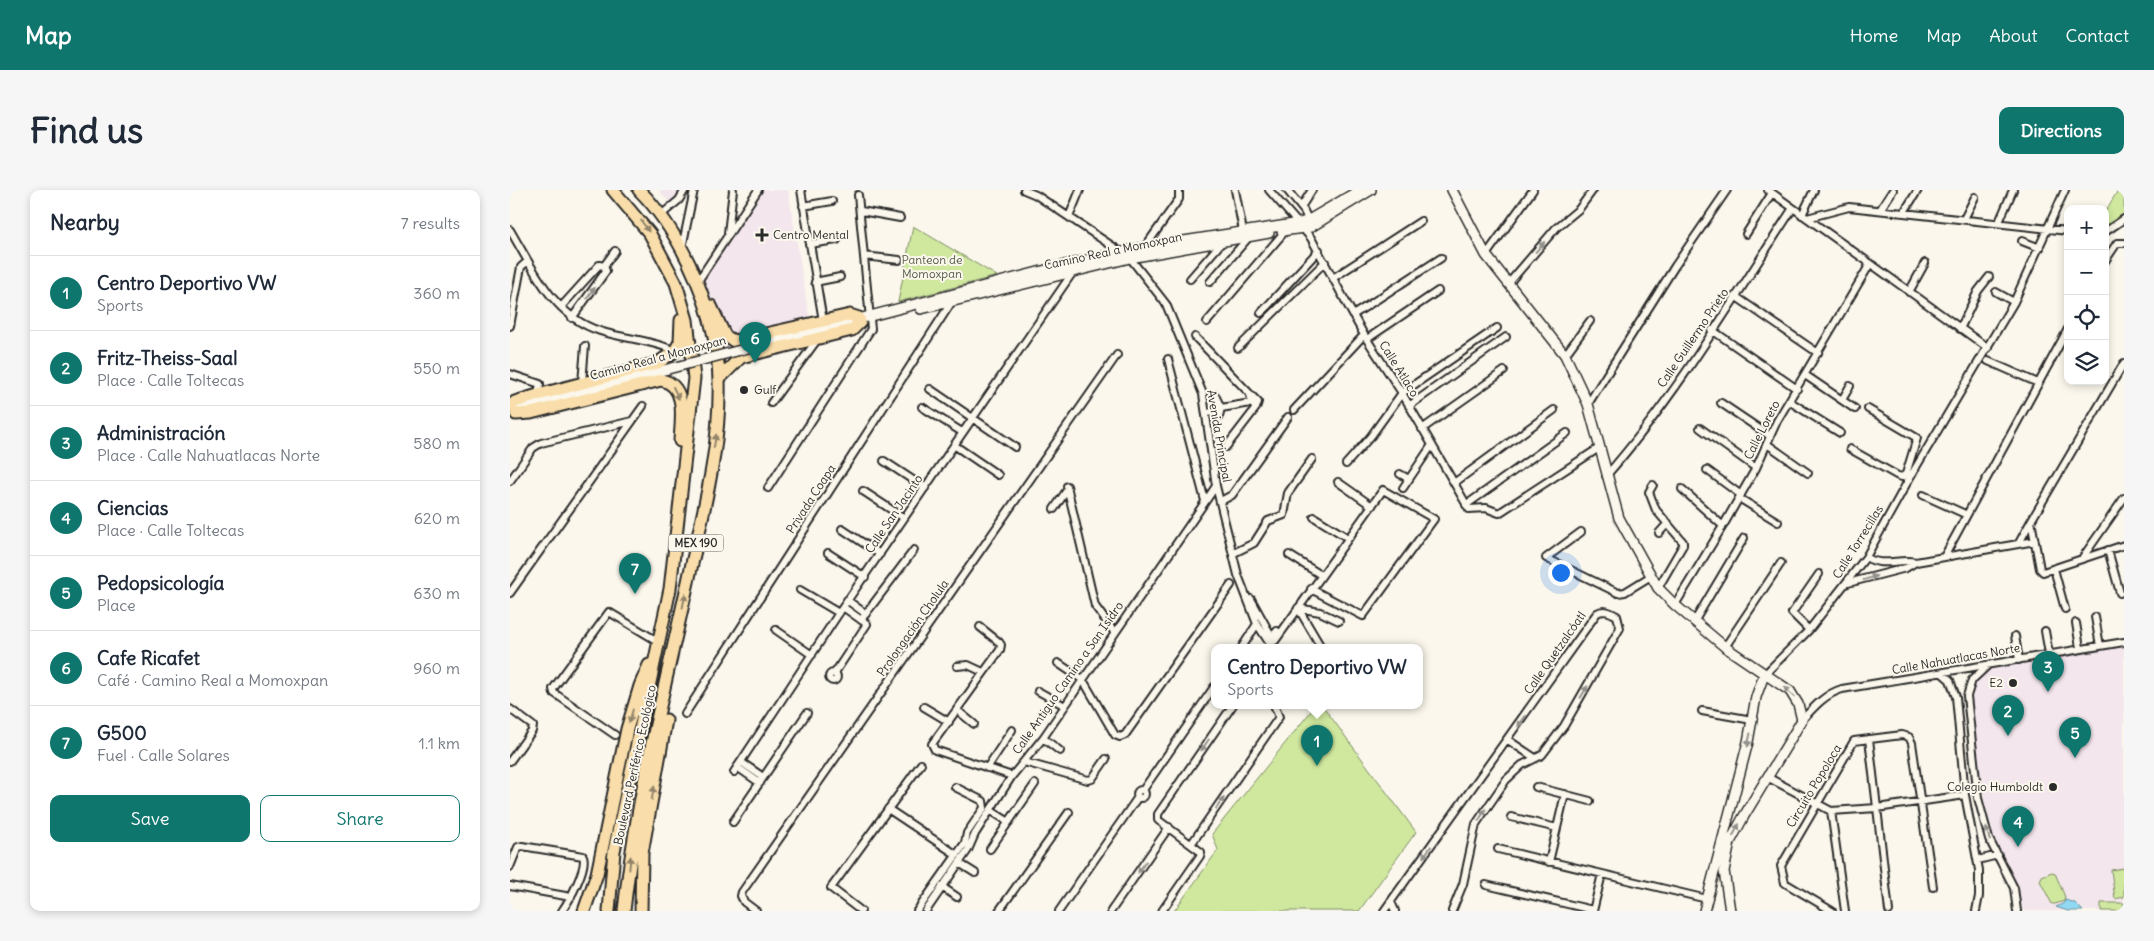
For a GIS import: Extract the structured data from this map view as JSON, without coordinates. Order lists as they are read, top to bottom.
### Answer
{
  "streets": {
    "highway": ["MEX 190", "Boulevard Periférico Ecológico"],
    "street": [
      "Camino Real a Momoxpan",
      "Calle Guillermo Prieto",
      "Calle Atlaco",
      "Calle Loreto",
      "Avenida Principal",
      "Privada Coapa",
      "Calle San Jacinto",
      "Calle Torrecillas",
      "Prolongación Cholula",
      "Calle Quetzalcóatl",
      "Calle Nahuatlacas Norte",
      "Calle Antiguo Camino a San Isidro",
      "Circuito Popoloca"
    ]
  },
  "crossings": [
    ["Camino Real a Momoxpan", "Calle Atlaco"],
    ["Camino Real a Momoxpan", "Avenida Principal"],
    ["Camino Real a Momoxpan", "Privada Coapa"],
    ["Camino Real a Momoxpan", "Calle San Jacinto"],
    ["Avenida Principal", "Calle Antiguo Camino a San Isidro"]
  ],
  "parks": ["Panteon de Momoxpan"],
  "places": {
    "health": ["Centro Mental"],
    "other": ["Gulf", "E2", "Colegio Humboldt"]
  },
  "page": {
    "header": "Map",
    "nav": [
      "Home",
      "Map",
      "About",
      "Contact"
    ],
    "buttons": [
      "Directions",
      ["Save", "Share"]
    ],
    "title": "Find us",
    "heading": ["Nearby", "7 results"],
    "map_buttons": ["+", "−"],
    "list": [
      {
        "mark": "1",
        "name": "Centro Deportivo VW",
        "note": "Sports",
        "value": "360 m"
      },
      {
        "mark": "2",
        "name": "Fritz-Theiss-Saal",
        "note": "Place · Calle Toltecas",
        "value": "550 m"
      },
      {
        "mark": "3",
        "name": "Administración",
        "note": "Place · Calle Nahuatlacas Norte",
        "value": "580 m"
      },
      {
        "mark": "4",
        "name": "Ciencias",
        "note": "Place · Calle Toltecas",
        "value": "620 m"
      },
      {
        "mark": "5",
        "name": "Pedopsicología",
        "note": "Place",
        "value": "630 m"
      },
      {
        "mark": "6",
        "name": "Cafe Ricafet",
        "note": "Café · Camino Real a Momoxpan",
        "value": "960 m"
      },
      {
        "mark": "7",
        "name": "G500",
        "note": "Fuel · Calle Solares",
        "value": "1.1 km"
      }
    ],
    "pins": [
      "6",
      "7",
      "3",
      "2",
      "5",
      "1",
      "4"
    ],
    "popup": ["Centro Deportivo VW", "Sports"]
  }
}
